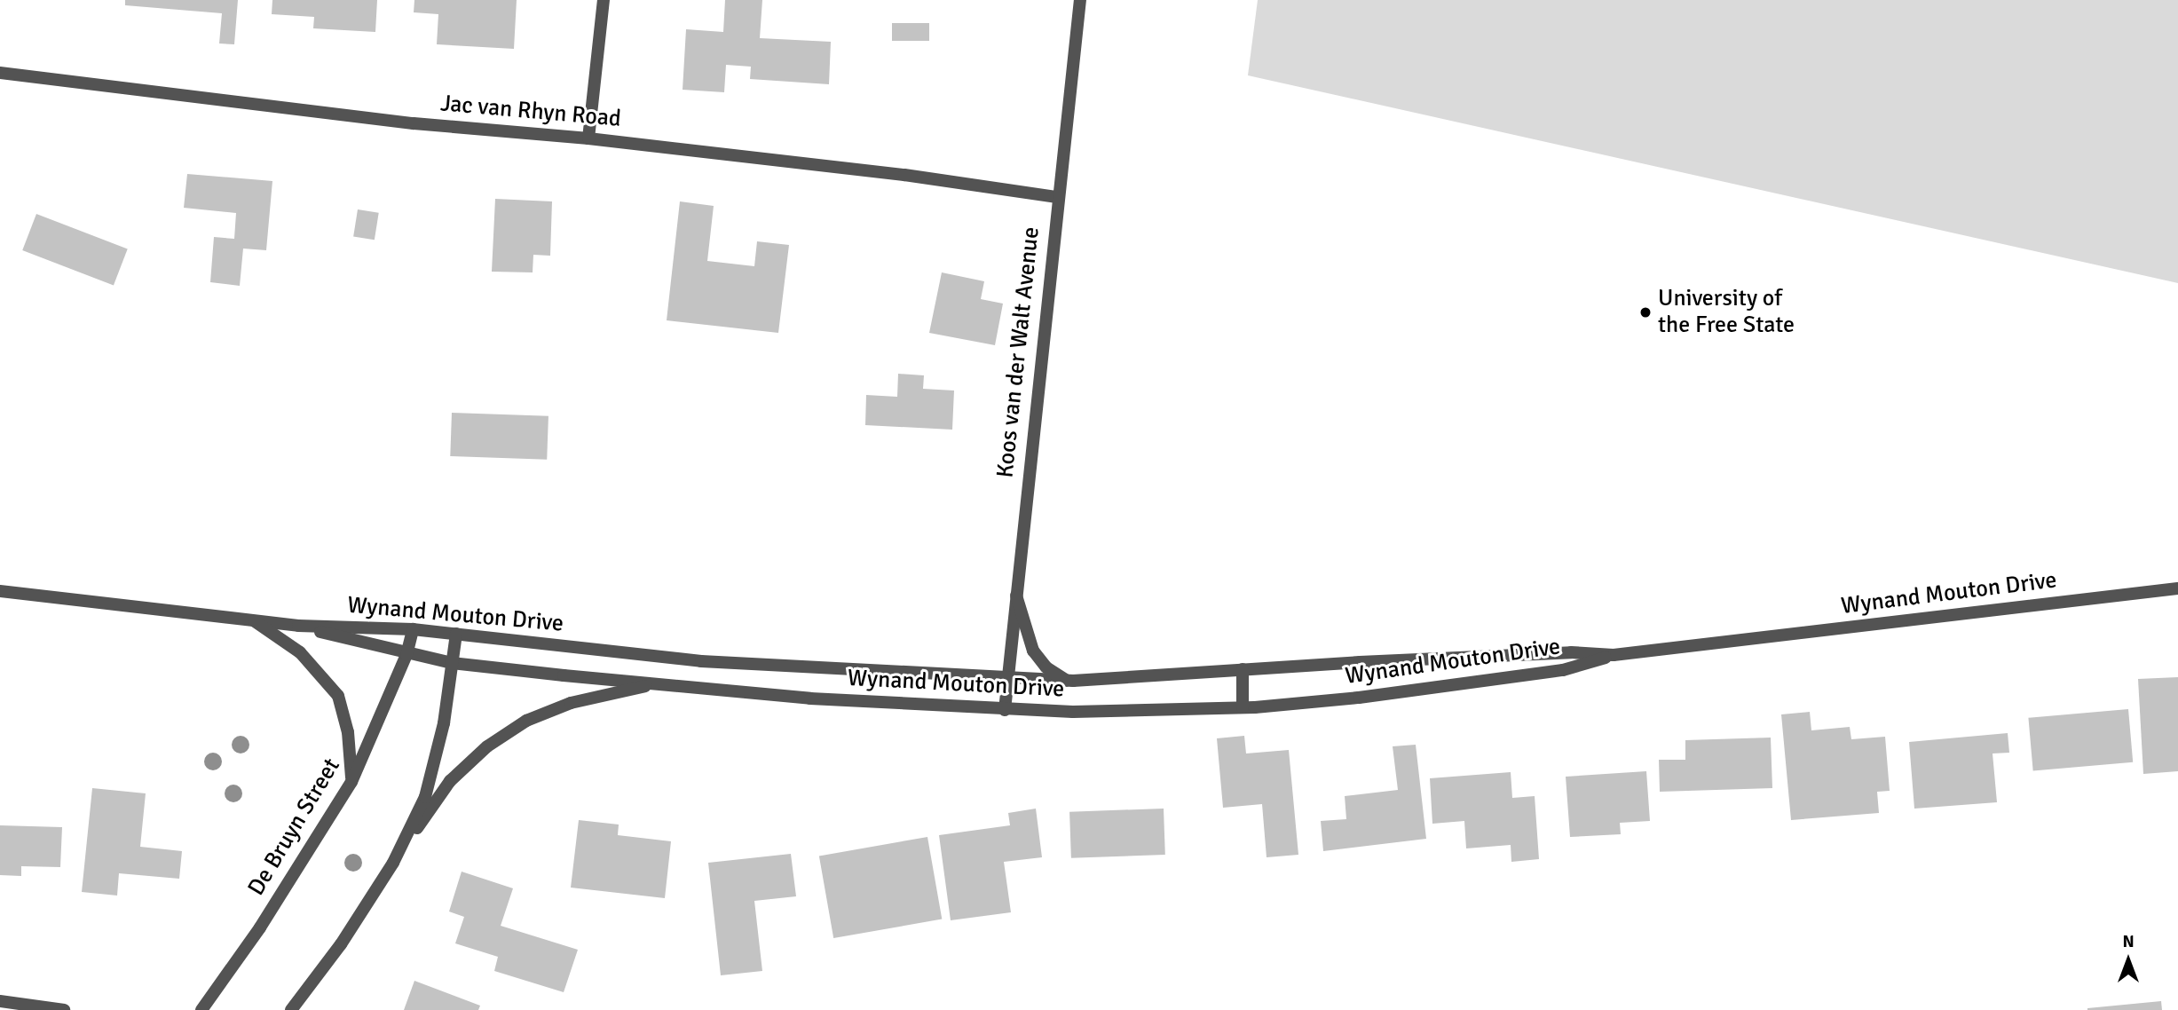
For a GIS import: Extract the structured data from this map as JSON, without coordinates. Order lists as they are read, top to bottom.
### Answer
{
  "streets": {
    "street": [
      "Jac van Rhyn Road",
      "Koos van der Walt Avenue",
      "Wynand Mouton Drive",
      "De Bruyn Street"
    ]
  },
  "crossings": [
    ["Jac van Rhyn Road", "Koos van der Walt Avenue"],
    ["Koos van der Walt Avenue", "Wynand Mouton Drive"],
    ["Wynand Mouton Drive", "De Bruyn Street"]
  ],
  "places": ["University of the Free State"],
  "north": "top"
}
